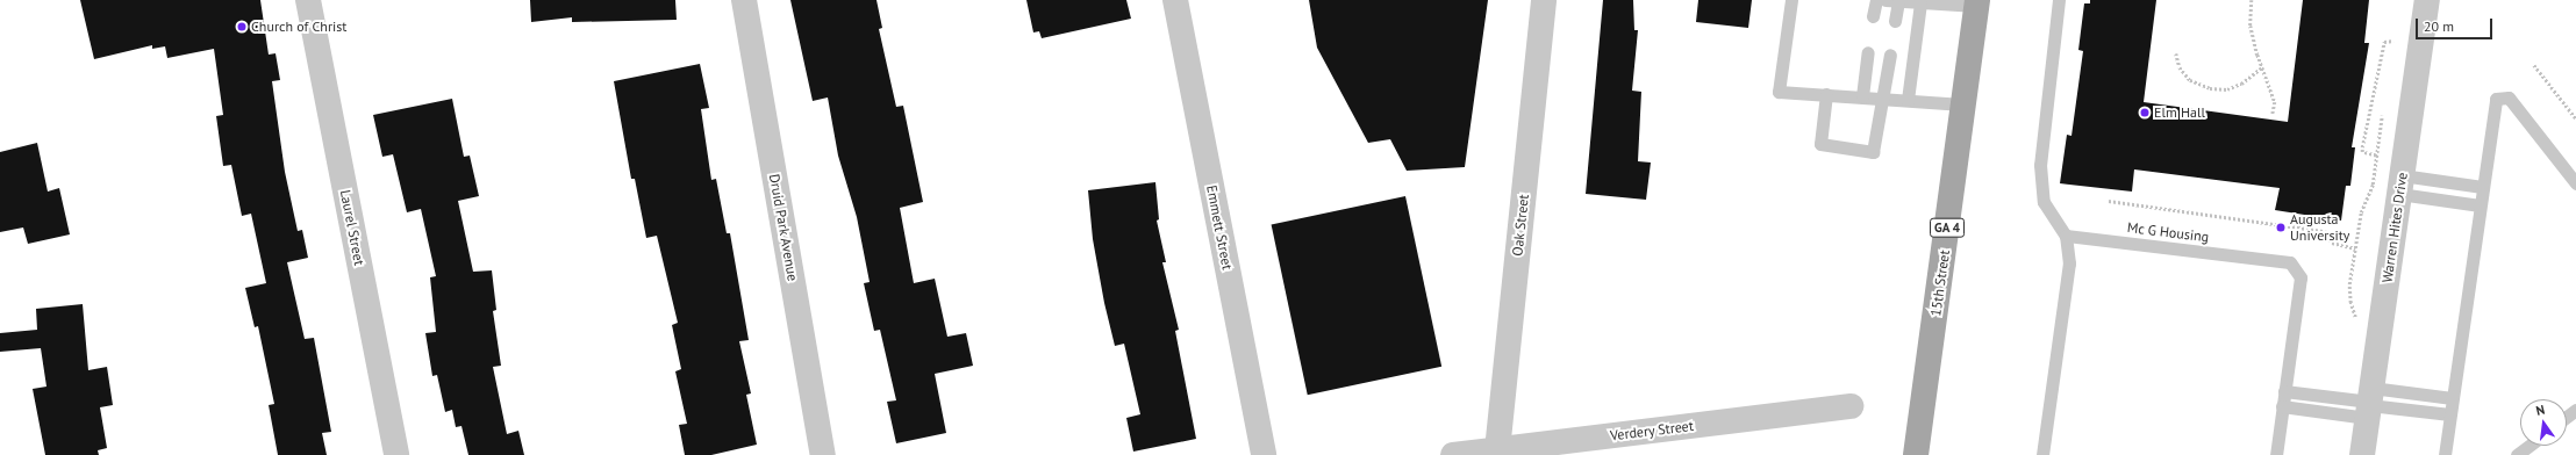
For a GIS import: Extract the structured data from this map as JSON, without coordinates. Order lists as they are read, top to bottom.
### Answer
{
  "streets": {
    "main road": ["GA 4", "15th Street"],
    "street": [
      "Oak Street",
      "Laurel Street",
      "Druid Park Avenue",
      "Emmett Street",
      "Warren Hites Drive",
      "Verdery Street"
    ],
    "lane": ["Mc G Housing"]
  },
  "crossings": [
    ["Oak Street", "Verdery Street"]
  ],
  "places": ["Church of Christ", "Elm Hall", "Augusta University"],
  "scale_bar": "20 m",
  "north": "top"
}
